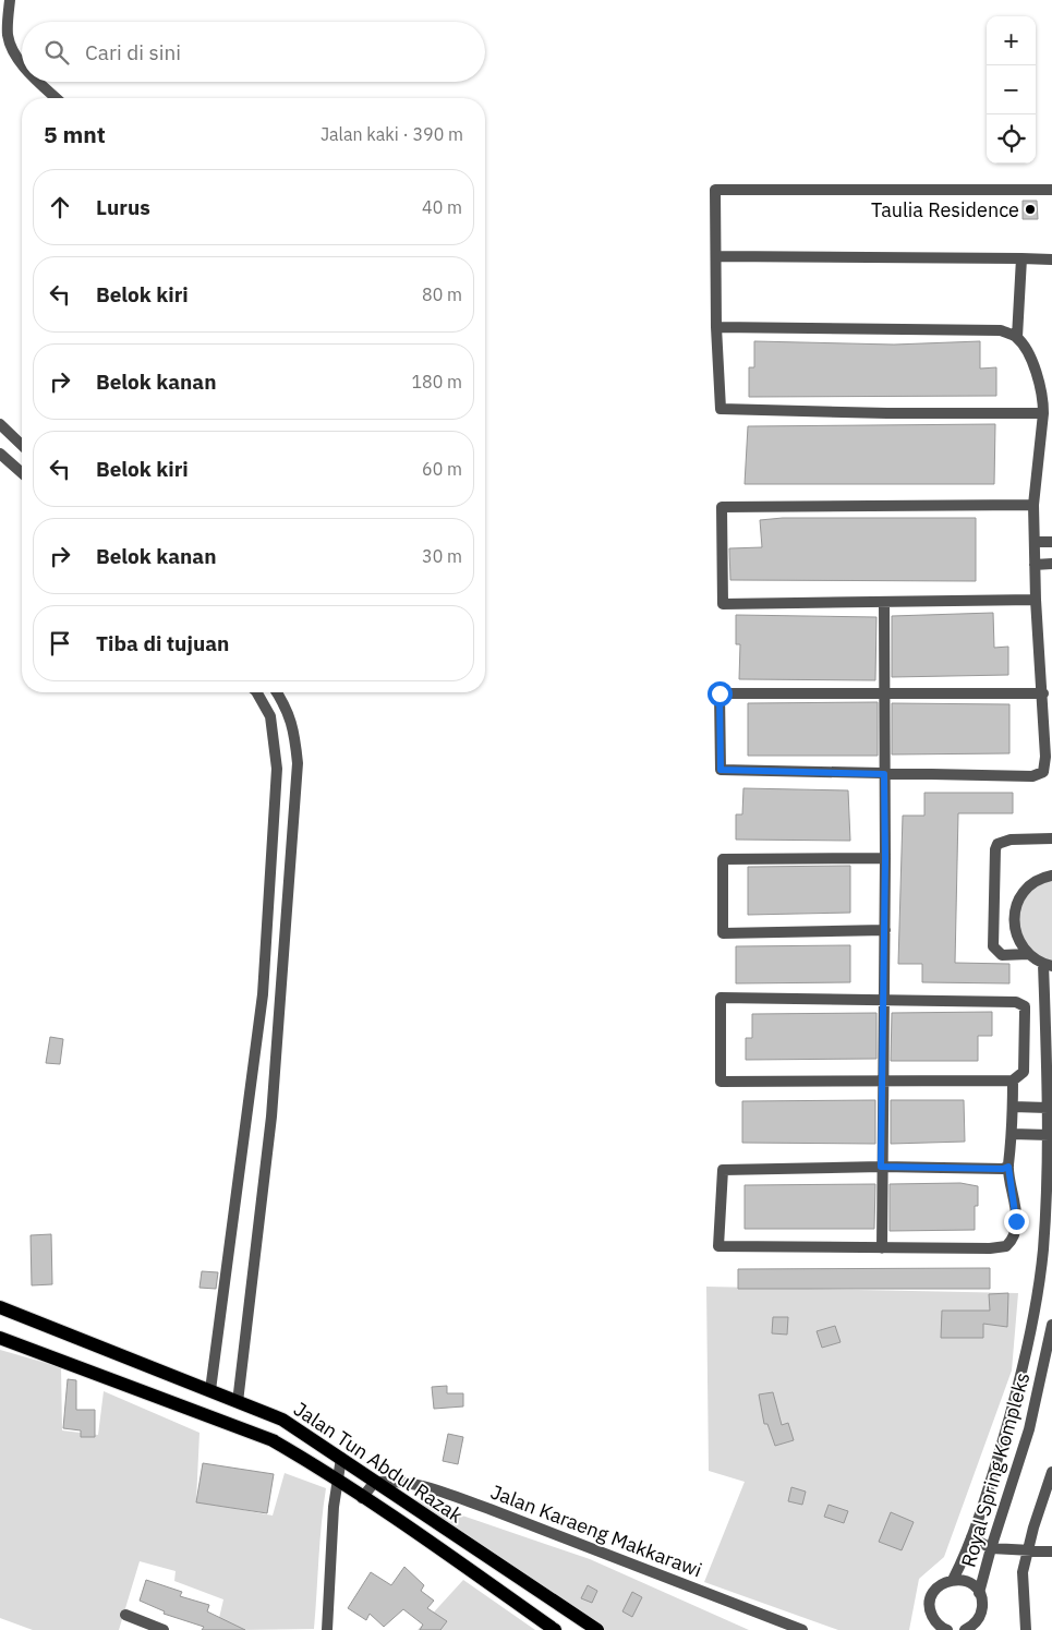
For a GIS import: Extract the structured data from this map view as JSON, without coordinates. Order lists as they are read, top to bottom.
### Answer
{
  "streets": {
    "main road": ["Jalan Tun Abdul Razak"],
    "street": ["Royal Spring Kompleks", "Jalan Karaeng Makkarawi"]
  },
  "crossings": [
    ["Jalan Tun Abdul Razak", "Jalan Karaeng Makkarawi"]
  ],
  "places": ["Taulia Residence"],
  "page": {
    "map_buttons": ["+", "−"],
    "search": "Cari di sini",
    "heading": ["5 mnt", "Jalan kaki · 390 m"],
    "list": [
      ["Lurus", "40 m"],
      ["Belok kiri", "80 m"],
      ["Belok kanan", "180 m"],
      ["Belok kiri", "60 m"],
      ["Belok kanan", "30 m"],
      "Tiba di tujuan"
    ]
  }
}
